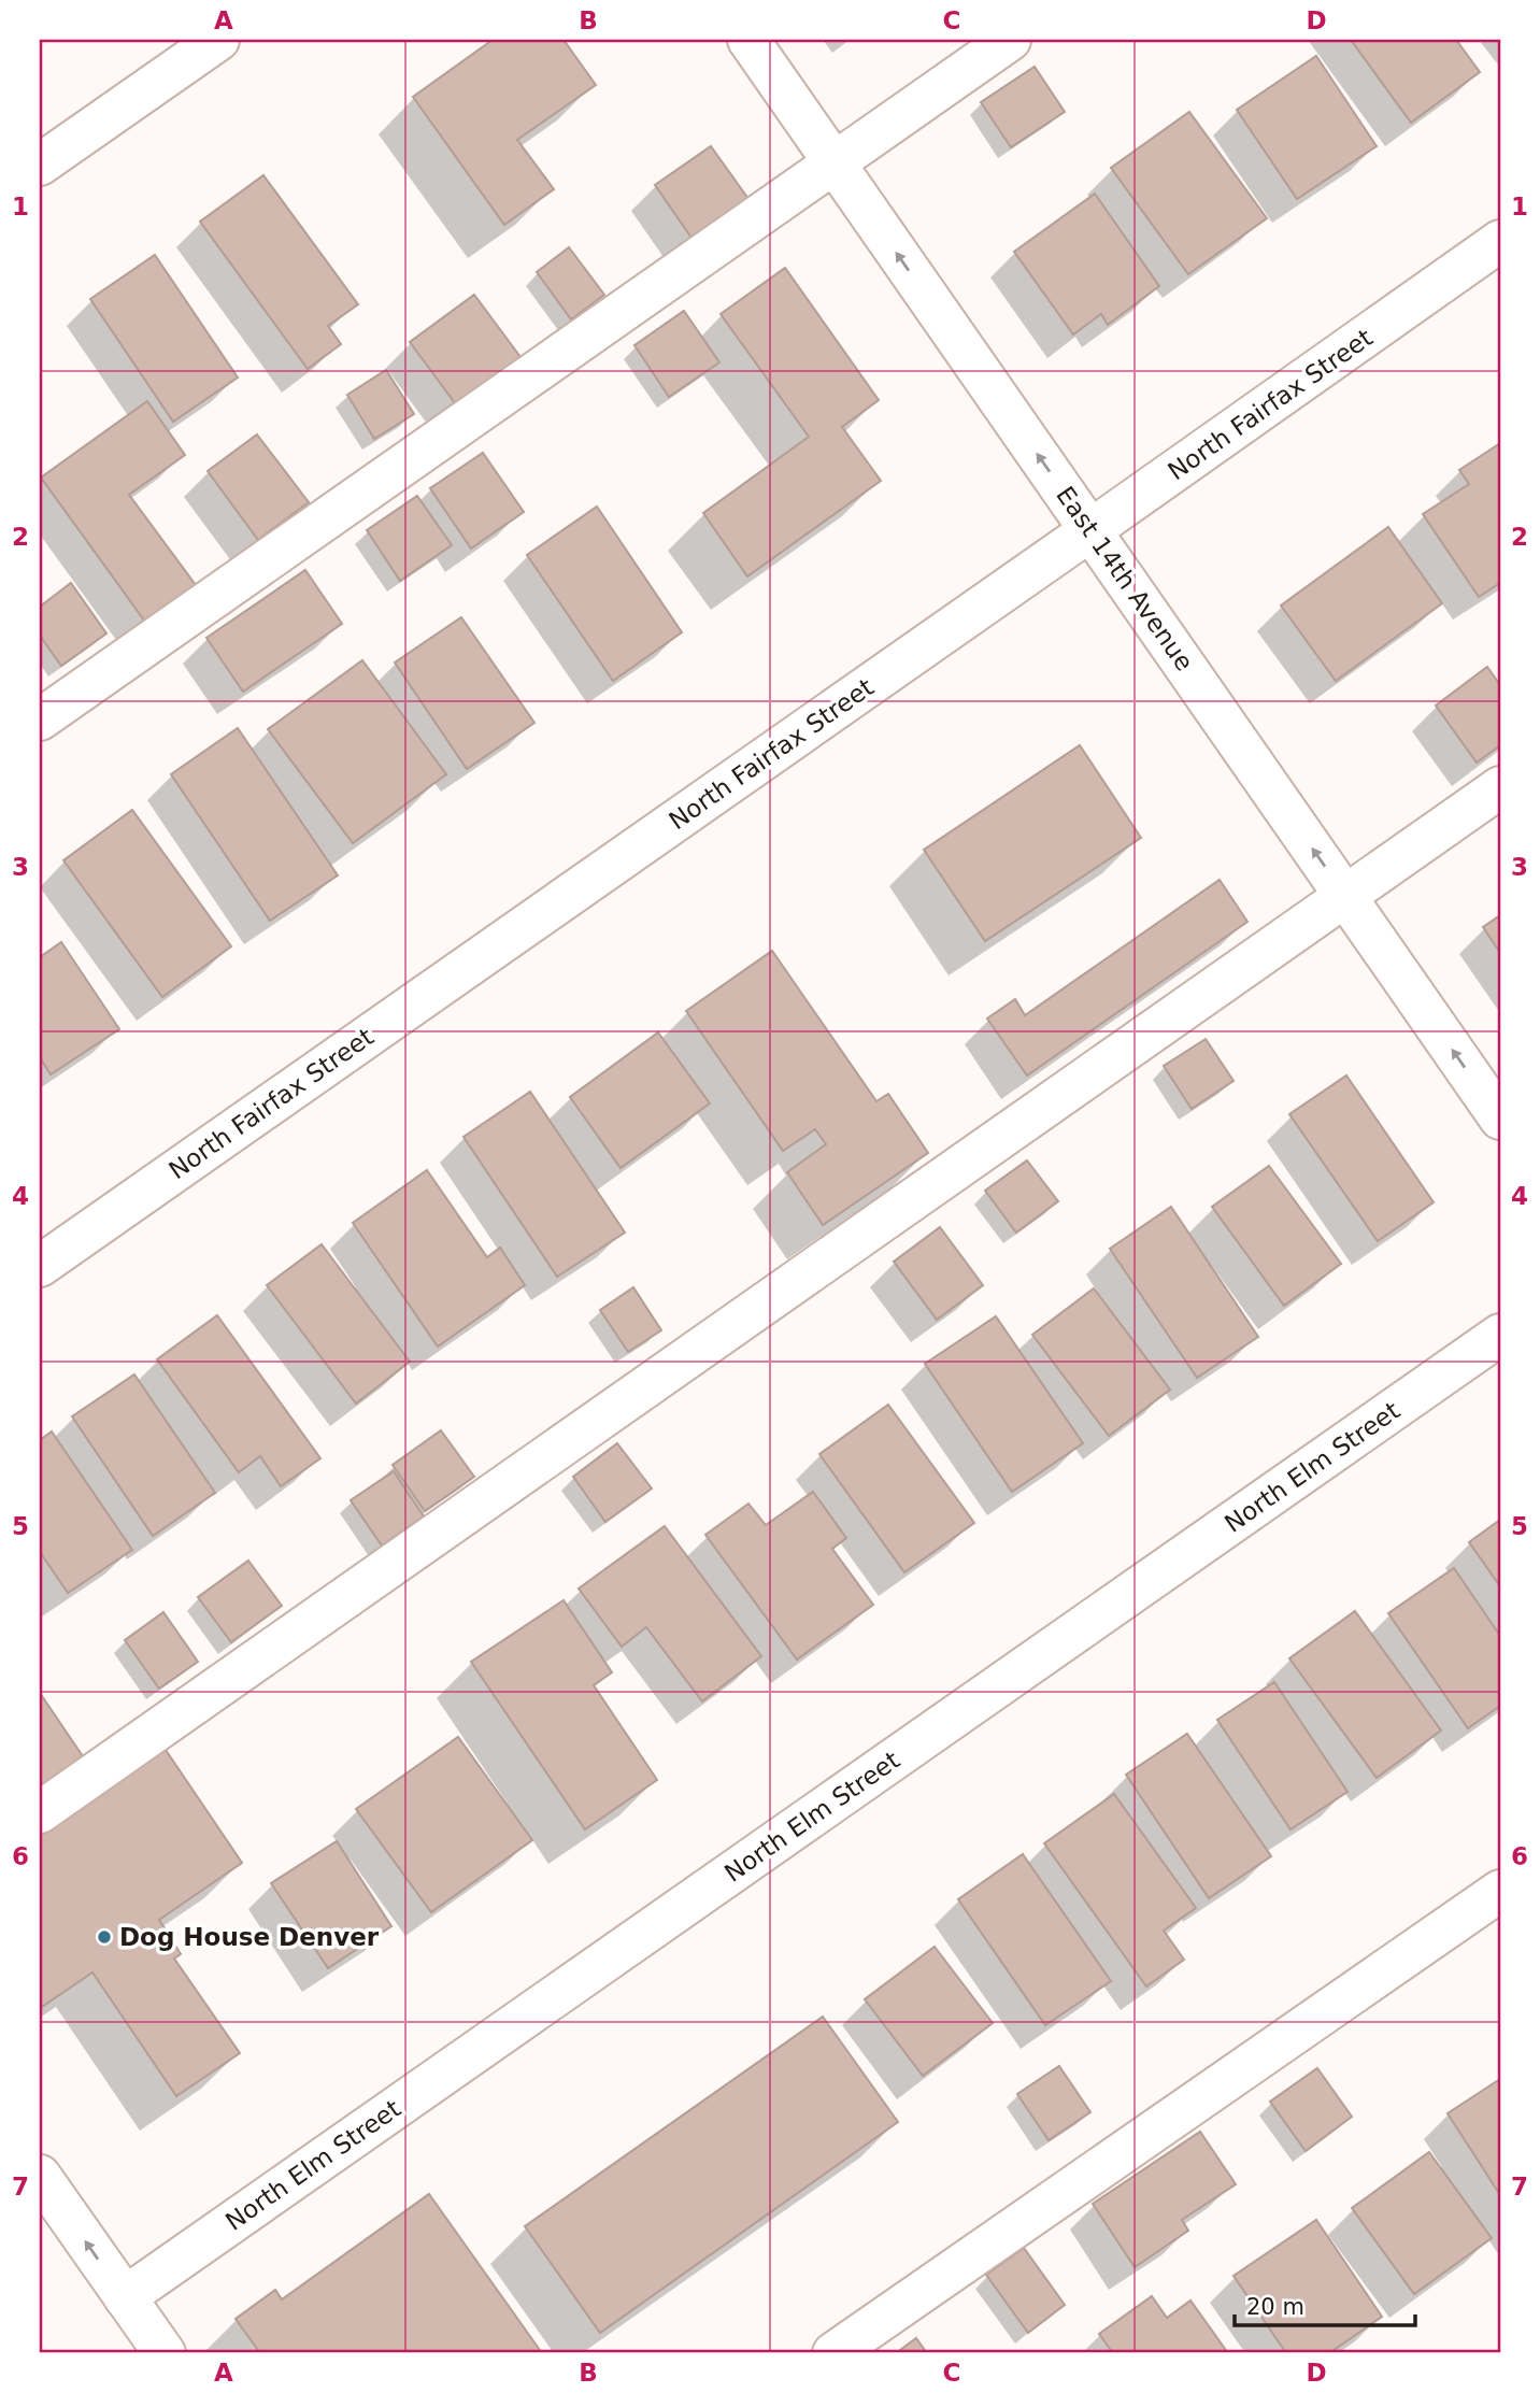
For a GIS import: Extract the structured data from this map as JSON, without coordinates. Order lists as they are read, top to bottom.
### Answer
{
  "streets": {
    "street": ["North Fairfax Street", "East 14th Avenue", "North Elm Street"]
  },
  "crossings": [
    ["North Fairfax Street", "East 14th Avenue"]
  ],
  "one_way": ["East 14th Avenue"],
  "places": ["Dog House Denver"],
  "scale_bar": "20 m",
  "grid": {
    "columns": [
      "A",
      "B",
      "C",
      "D"
    ],
    "rows": [
      "1",
      "2",
      "3",
      "4",
      "5",
      "6",
      "7"
    ]
  }
}
